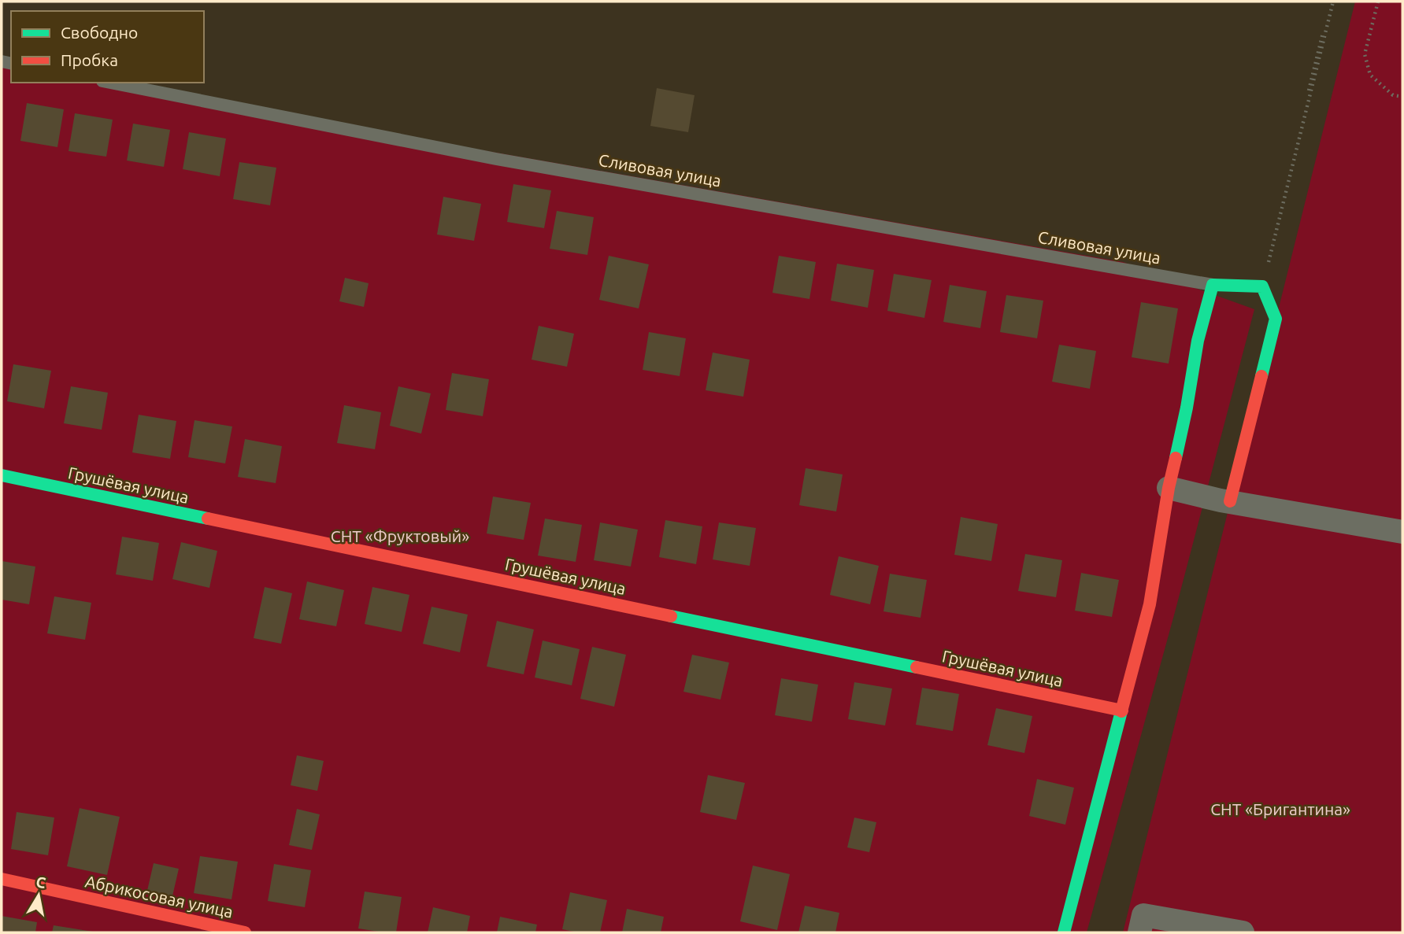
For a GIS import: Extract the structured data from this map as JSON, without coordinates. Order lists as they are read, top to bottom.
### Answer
{
  "streets": {
    "street": ["Грушёвая улица", "Абрикосовая улица"],
    "lane": ["Сливовая улица"]
  },
  "parks": ["СНТ «Фруктовый»", "СНТ «Бригантина»"],
  "legend": ["Свободно", "Пробка"],
  "north": "top"
}
